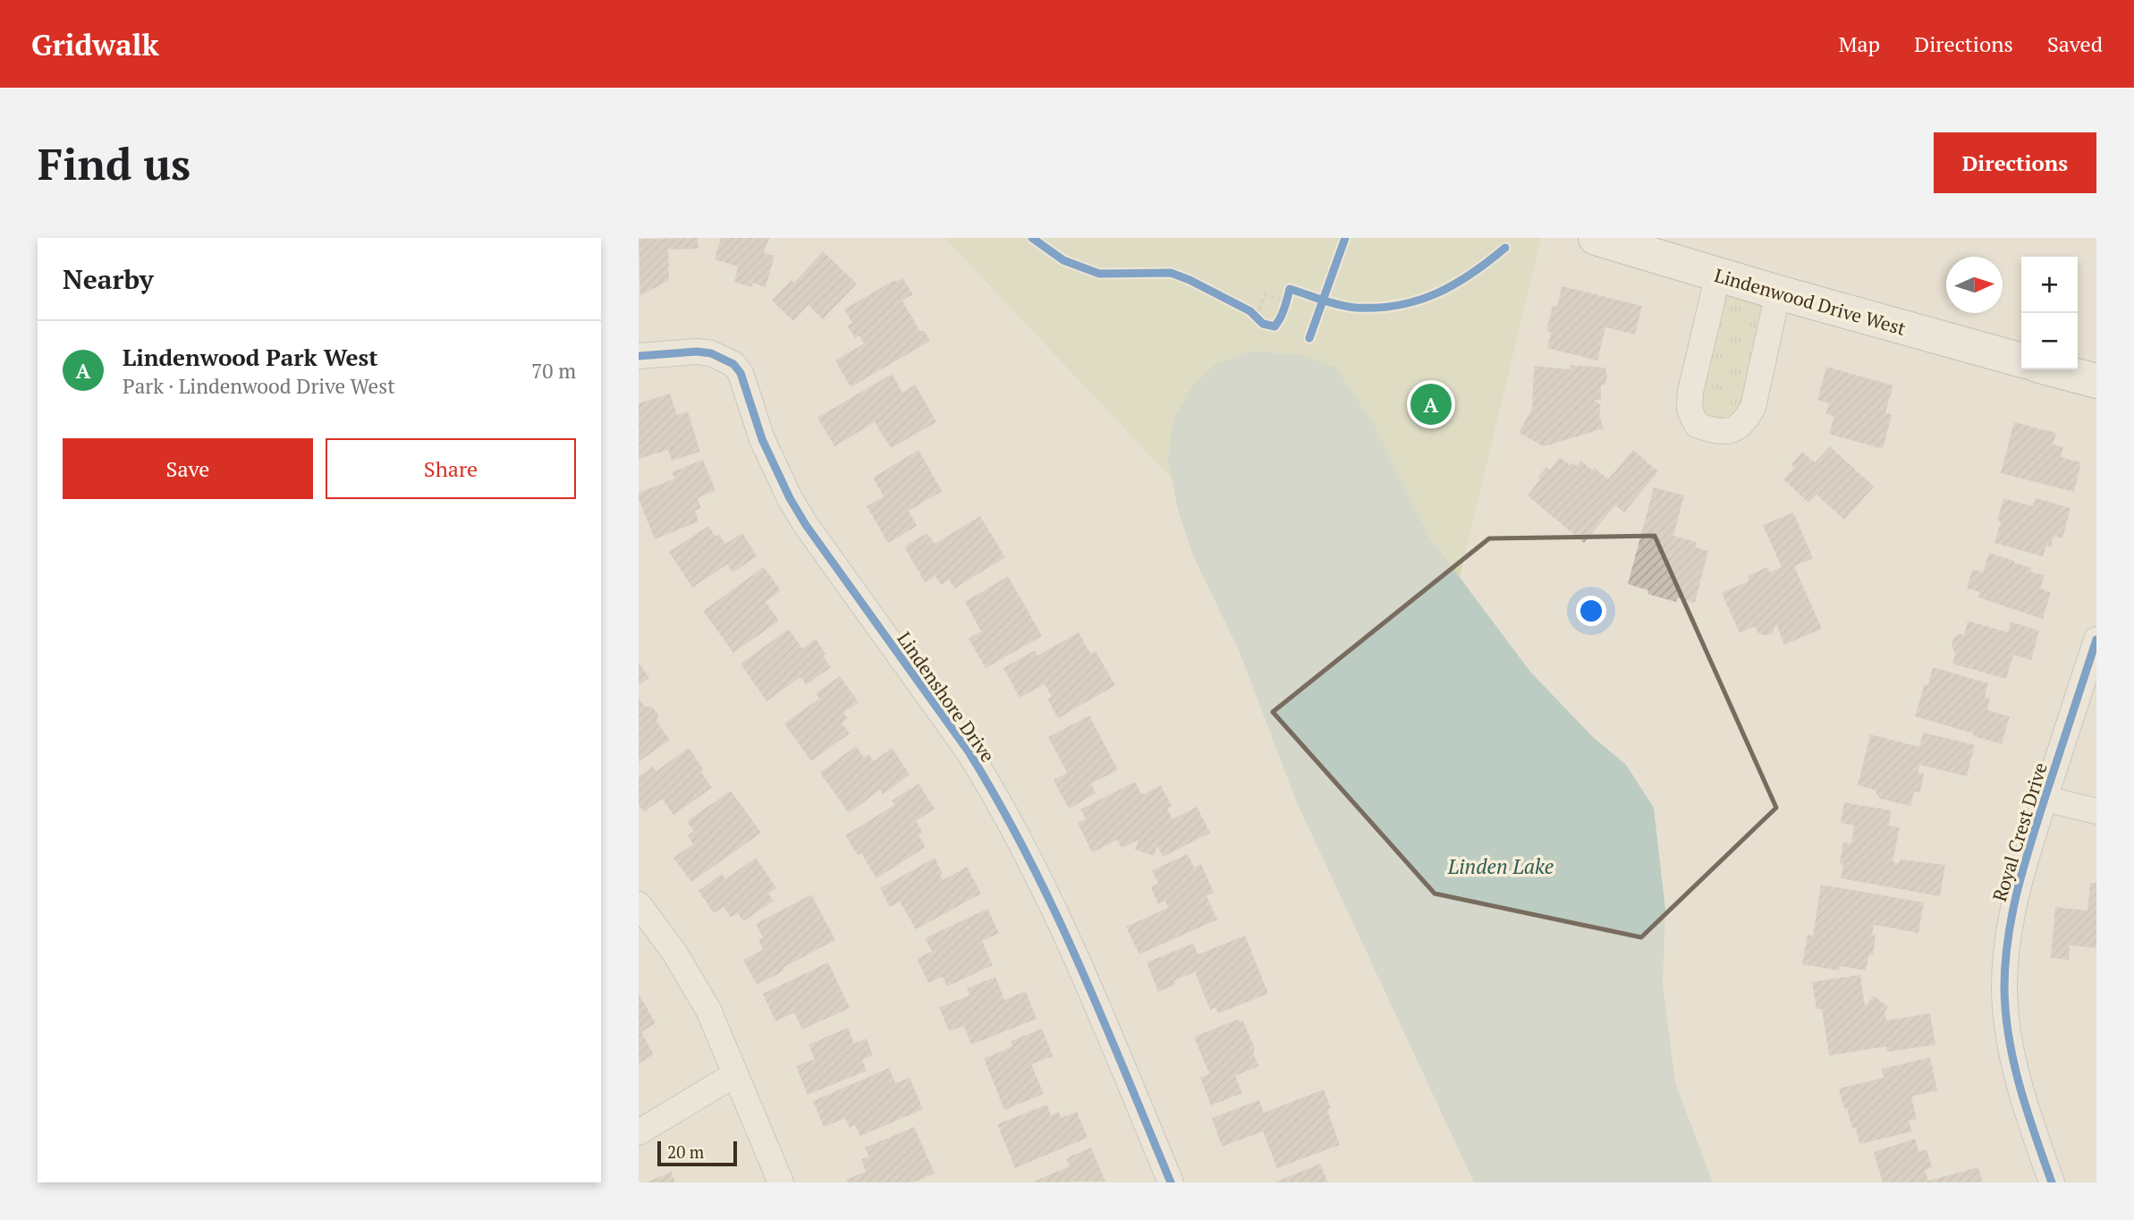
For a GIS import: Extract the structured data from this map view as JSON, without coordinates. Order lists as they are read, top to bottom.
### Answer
{
  "streets": {
    "street": ["Lindenwood Drive West", "Lindenshore Drive", "Royal Crest Drive"]
  },
  "water": ["Linden Lake"],
  "scale_bar": "20 m",
  "north": "right",
  "page": {
    "header": "Gridwalk",
    "nav": ["Map", "Directions", "Saved"],
    "buttons": [
      "Directions",
      ["Save", "Share"]
    ],
    "title": "Find us",
    "heading": "Nearby",
    "map_buttons": ["+", "−"],
    "list": [
      {
        "mark": "A",
        "name": "Lindenwood Park West",
        "note": "Park · Lindenwood Drive West",
        "value": "70 m"
      }
    ],
    "pins": "A",
    "scale": "20 m"
  }
}
